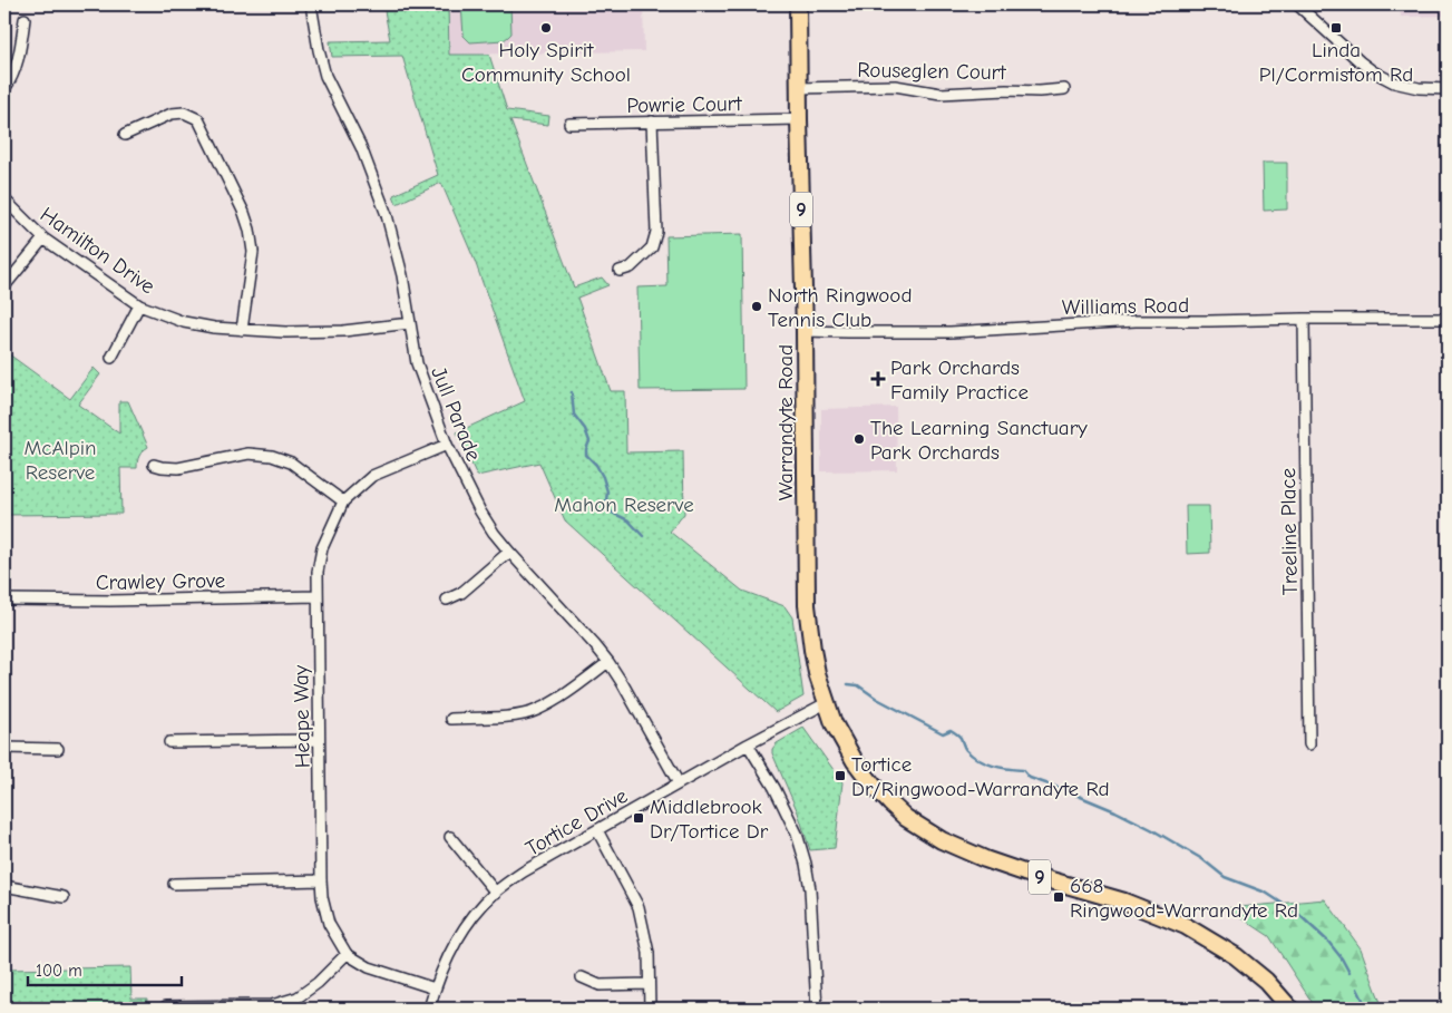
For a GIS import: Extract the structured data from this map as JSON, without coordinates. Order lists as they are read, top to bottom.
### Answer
{
  "streets": {
    "main road": ["9", "Warrandyte Road"],
    "street": [
      "Rouseglen Court",
      "Powrie Court",
      "Hamilton Drive",
      "Williams Road",
      "Jull Parade",
      "Treeline Place",
      "Crawley Grove",
      "Heape Way",
      "Tortice Drive"
    ]
  },
  "crossings": [
    ["Rouseglen Court", "Warrandyte Road"],
    ["Powrie Court", "Warrandyte Road"],
    ["9", "Warrandyte Road"],
    ["9", "Tortice Drive"],
    ["Hamilton Drive", "Jull Parade"],
    ["Williams Road", "Warrandyte Road"],
    ["Williams Road", "Treeline Place"],
    ["Jull Parade", "Heape Way"],
    ["Jull Parade", "Tortice Drive"],
    ["Warrandyte Road", "Tortice Drive"],
    ["Crawley Grove", "Heape Way"],
    ["Heape Way", "Tortice Drive"]
  ],
  "parks": ["McAlpin Reserve", "Mahon Reserve"],
  "places": {
    "other": ["Holy Spirit Community School", "North Ringwood Tennis Club", "The Learning Sanctuary Park Orchards"],
    "transit": [
      "Linda Pl/Cormistom Rd",
      "Tortice Dr/Ringwood-Warrandyte Rd",
      "Middlebrook Dr/Tortice Dr",
      "668 Ringwood-Warrandyte Rd"
    ],
    "health": ["Park Orchards Family Practice"]
  },
  "scale_bar": "100 m"
}
